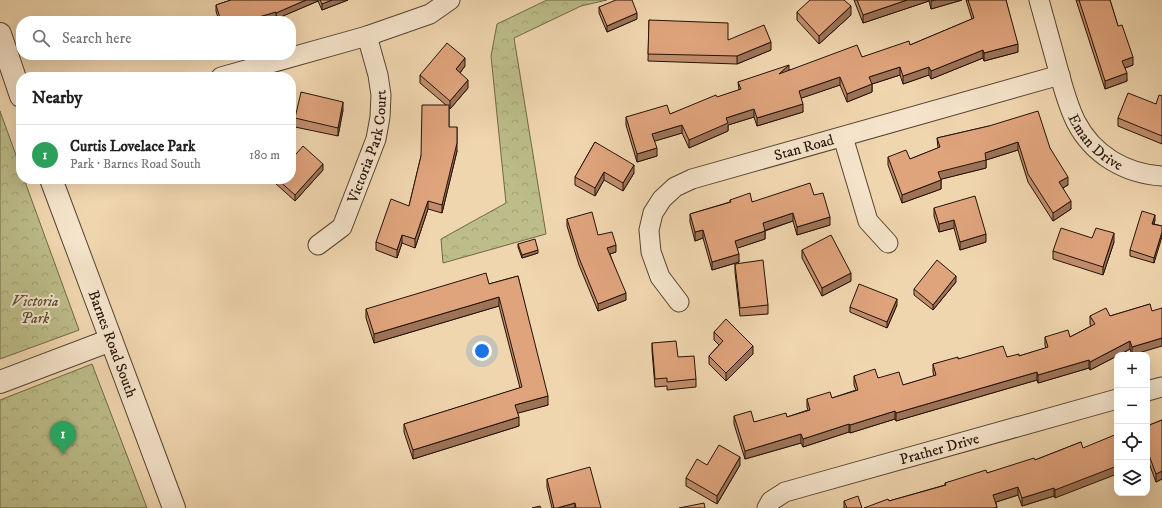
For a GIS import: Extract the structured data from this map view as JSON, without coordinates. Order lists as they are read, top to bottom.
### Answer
{
  "streets": {
    "street": [
      "Eman Drive",
      "Victoria Park Court",
      "Stan Road",
      "Barnes Road South",
      "Prather Drive"
    ]
  },
  "crossings": [
    ["Eman Drive", "Stan Road"]
  ],
  "parks": ["Victoria Park"],
  "page": {
    "search": "Search here",
    "heading": "Nearby",
    "list": [
      {
        "mark": "1",
        "name": "Curtis Lovelace Park",
        "note": "Park · Barnes Road South",
        "value": "180 m"
      }
    ],
    "map_buttons": ["+", "−"],
    "pins": "1"
  }
}
